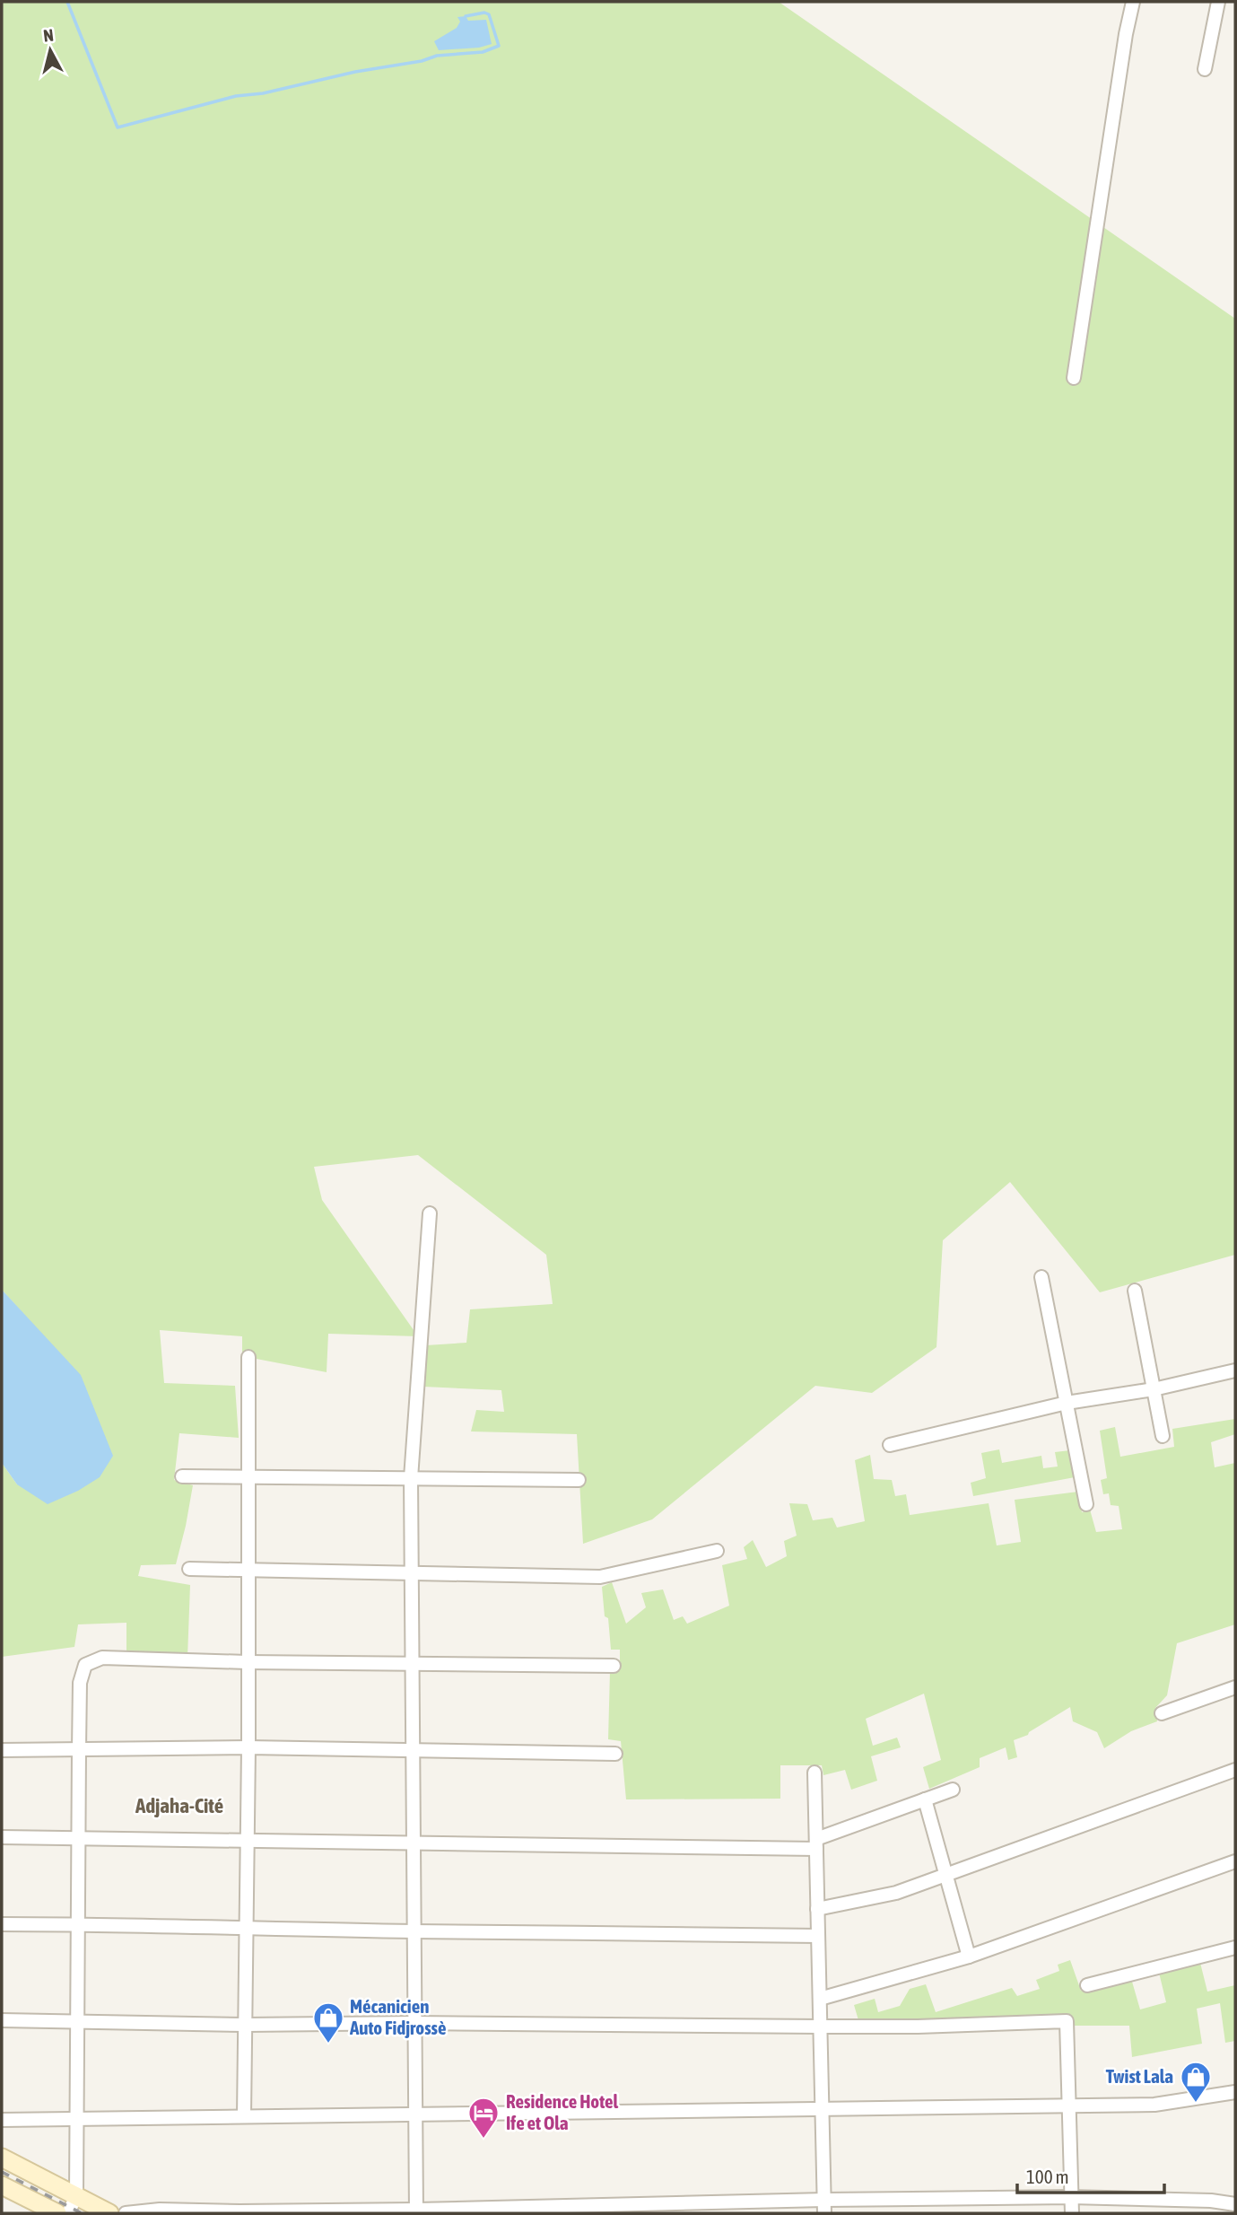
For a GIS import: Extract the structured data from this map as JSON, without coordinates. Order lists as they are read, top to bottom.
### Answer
{
  "districts": ["Adjaha-Cité"],
  "places": {
    "shop": ["Mécanicien Auto Fidjrossè", "Twist Lala"],
    "hotel": ["Residence Hotel Ife et Ola"]
  },
  "scale_bar": "100 m",
  "north": "top"
}
